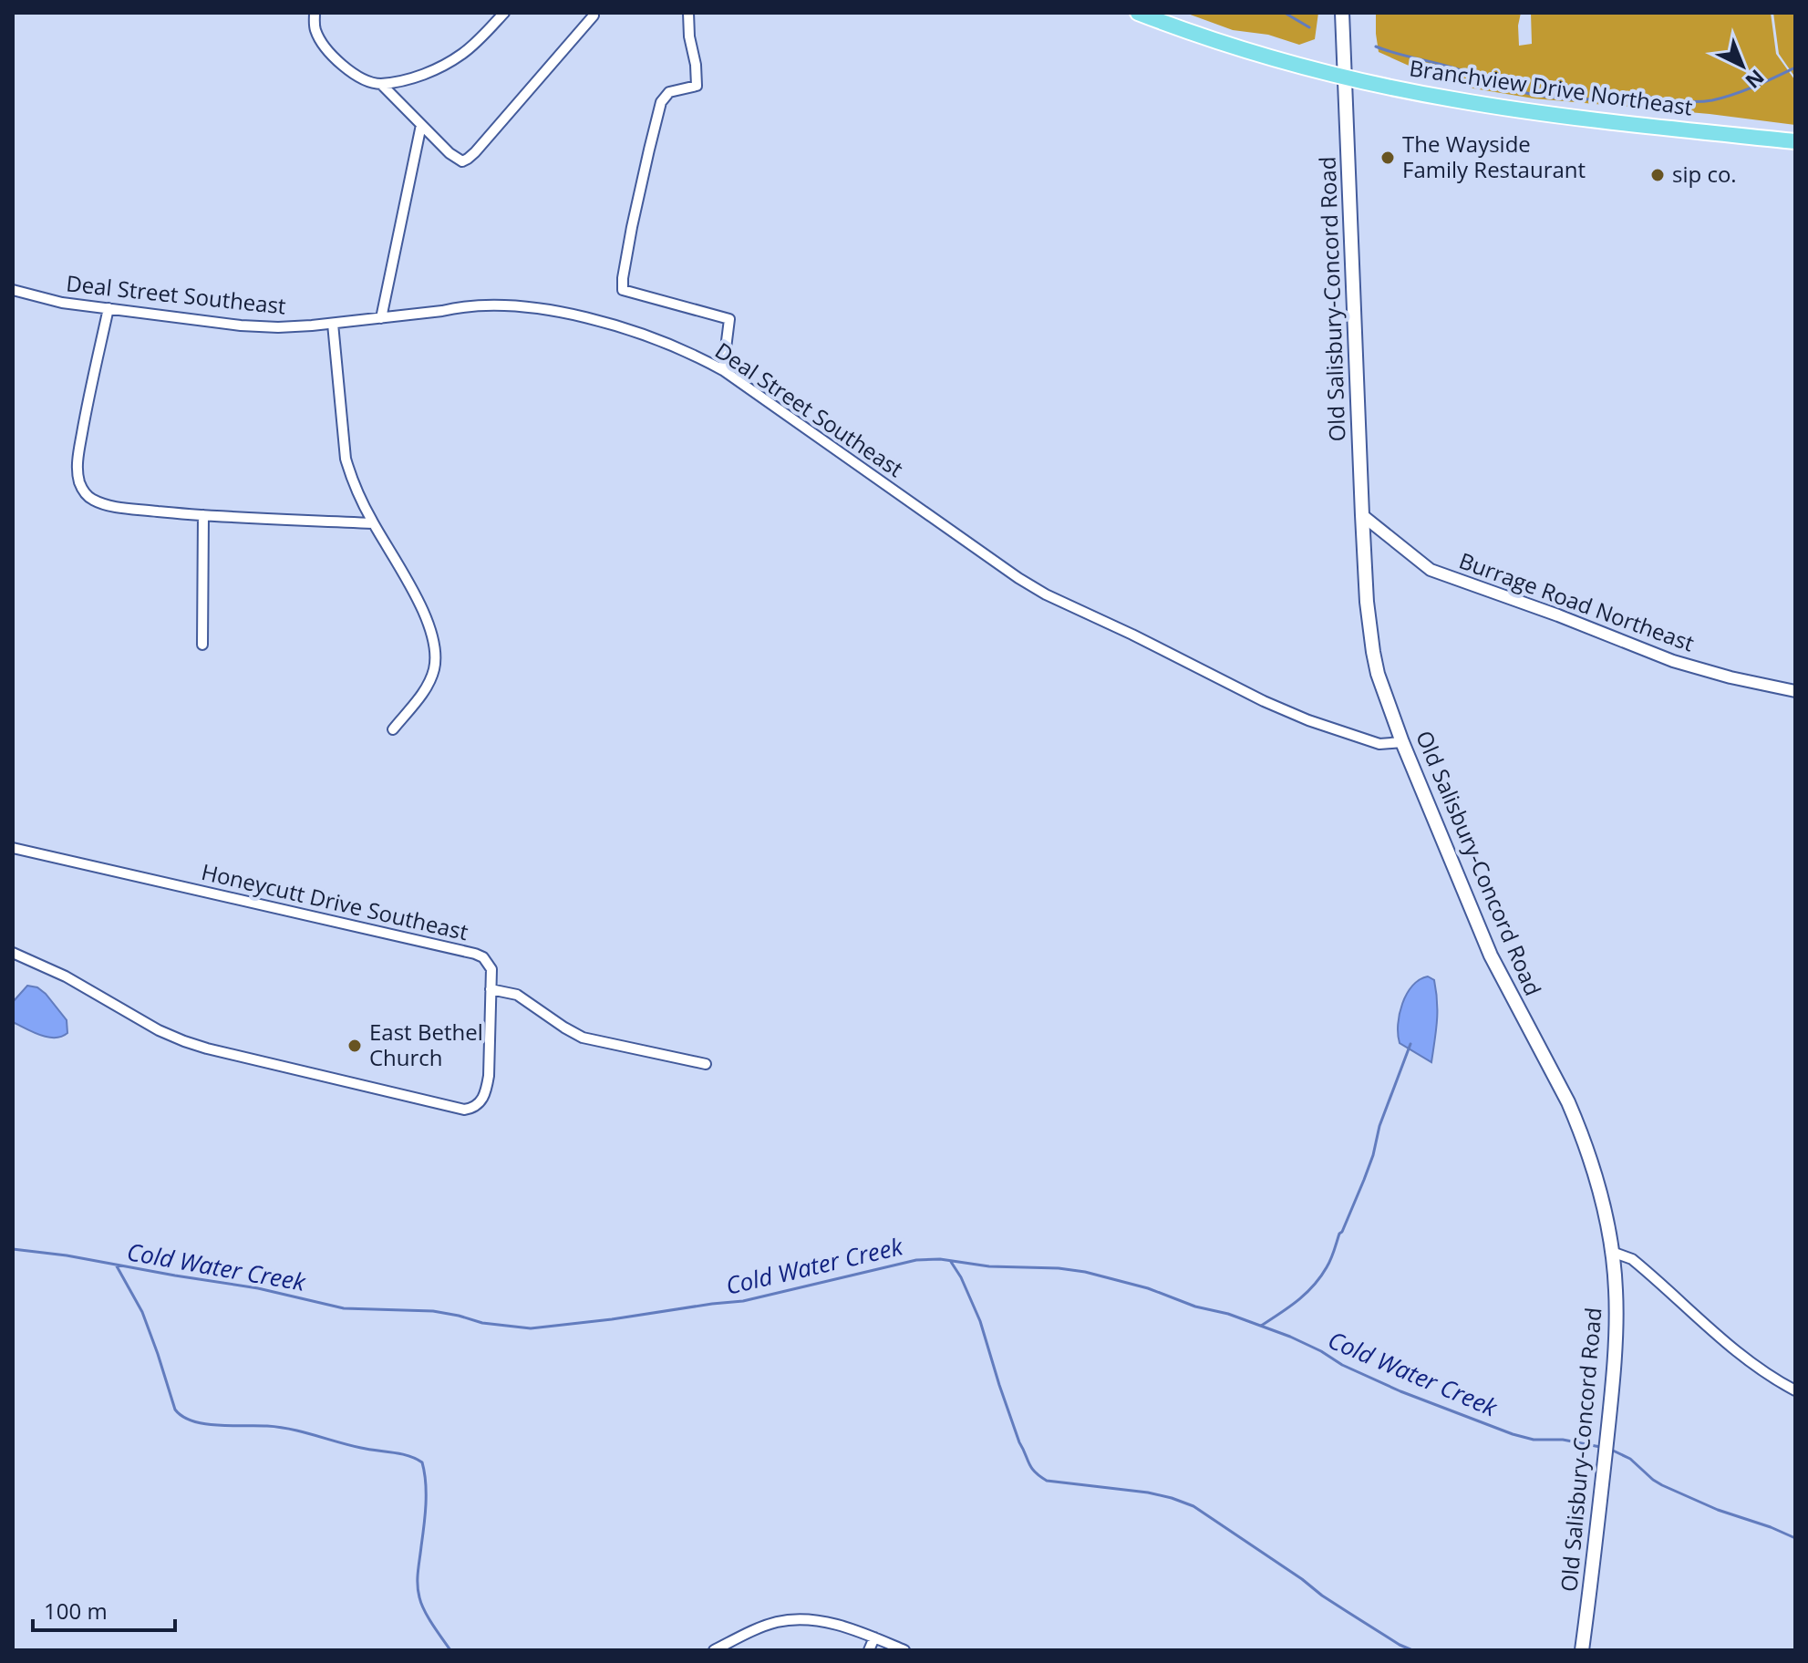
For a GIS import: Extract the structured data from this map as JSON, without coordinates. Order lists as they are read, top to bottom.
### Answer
{
  "streets": {
    "main road": ["Branchview Drive Northeast", "Old Salisbury-Concord Road"],
    "street": ["Deal Street Southeast", "Burrage Road Northeast", "Honeycutt Drive Southeast"]
  },
  "crossings": [
    ["Branchview Drive Northeast", "Old Salisbury-Concord Road"],
    ["Deal Street Southeast", "Old Salisbury-Concord Road"],
    ["Old Salisbury-Concord Road", "Burrage Road Northeast"]
  ],
  "water": ["Cold Water Creek"],
  "places": ["The Wayside Family Restaurant", "sip co.", "East Bethel Church"],
  "scale_bar": "100 m",
  "north": "bottom right"
}
